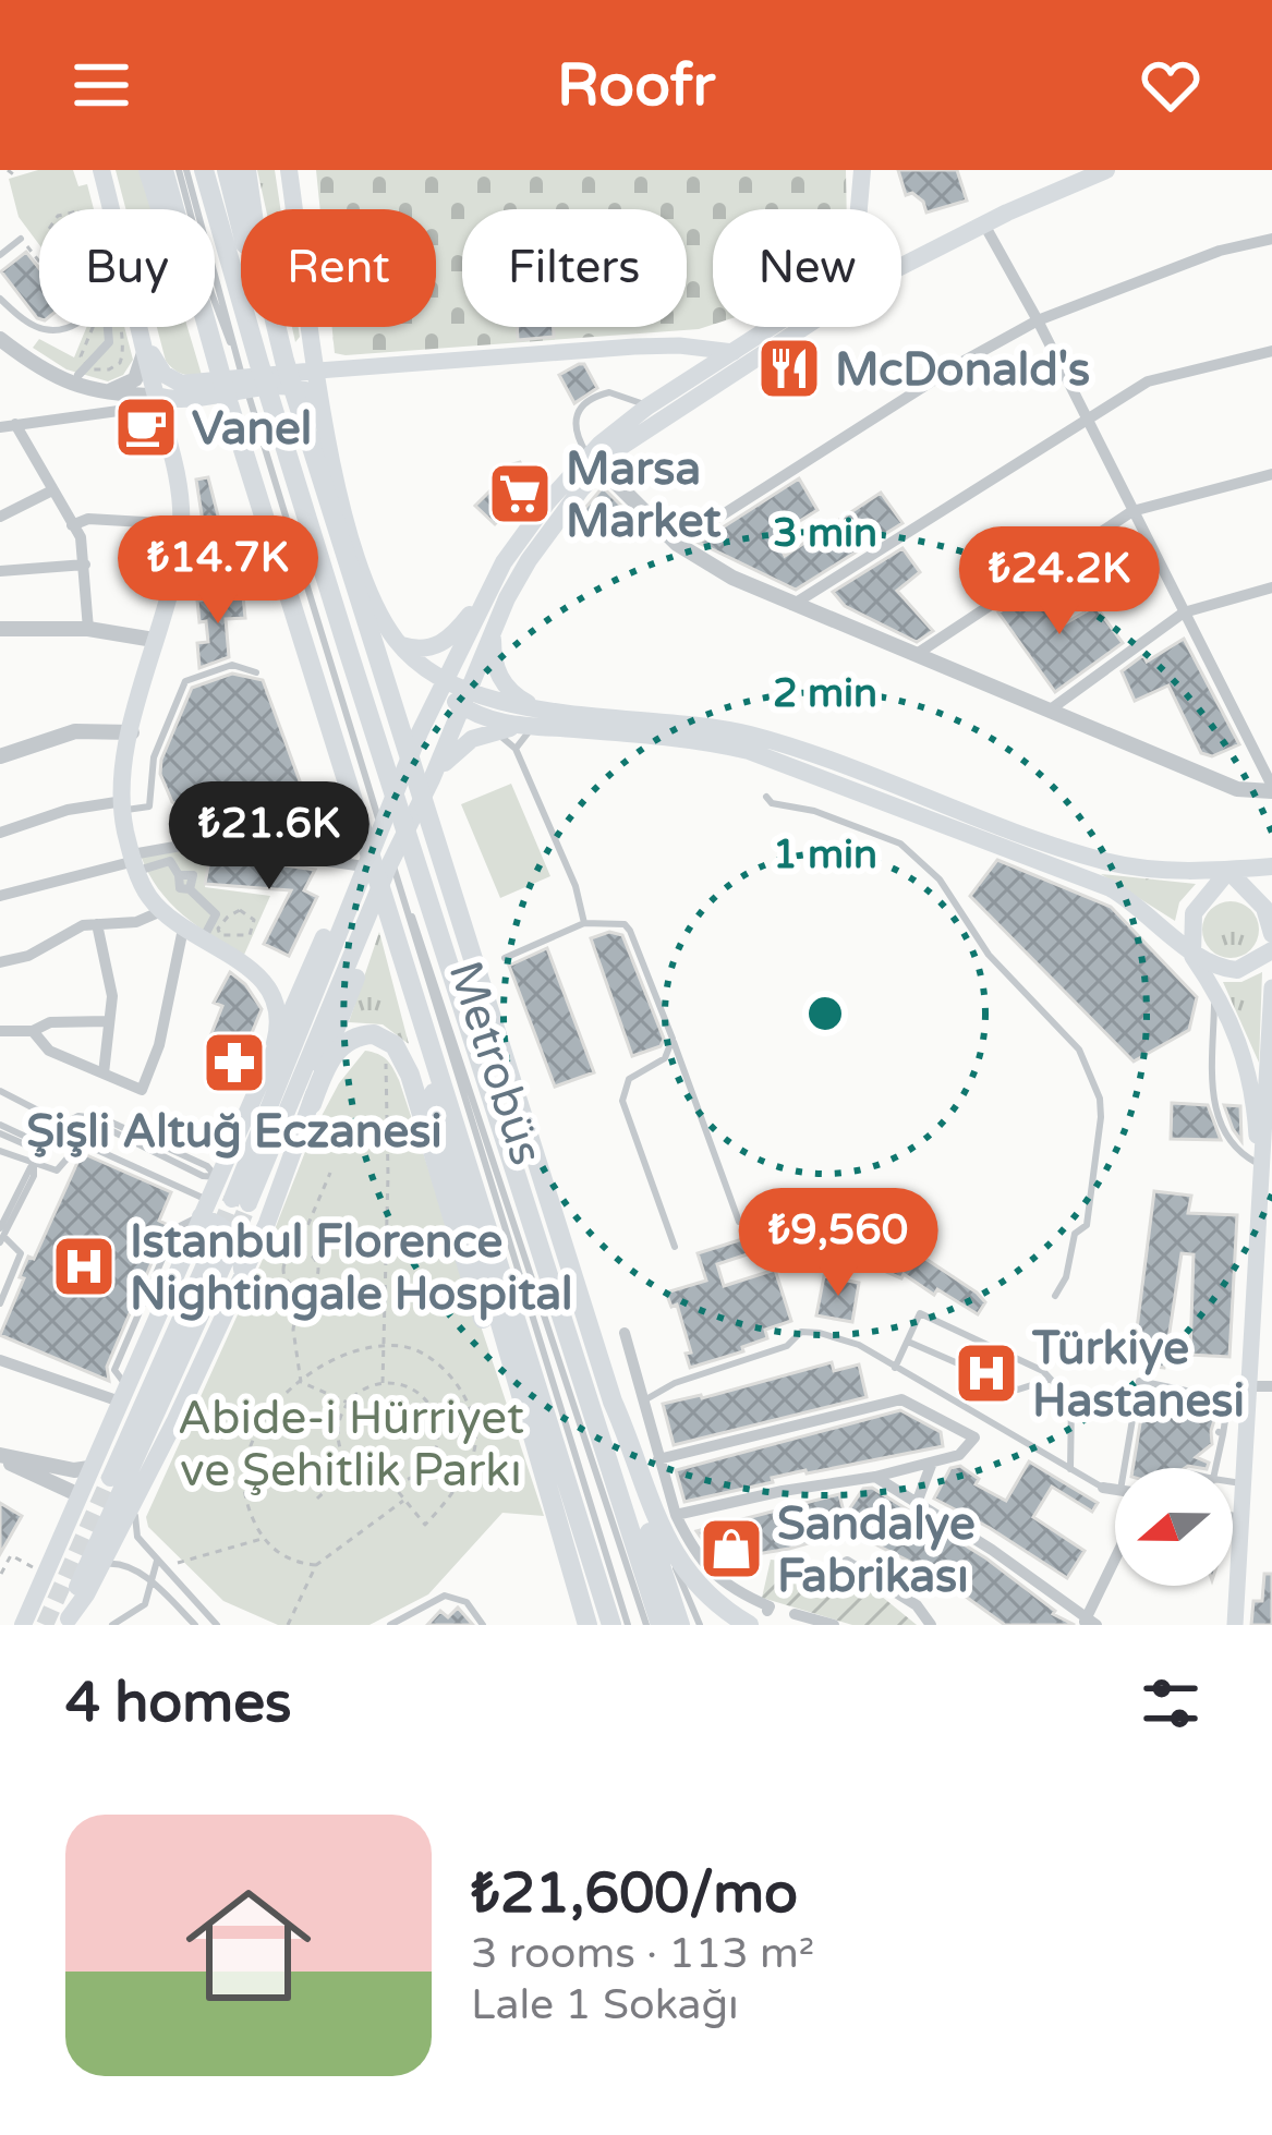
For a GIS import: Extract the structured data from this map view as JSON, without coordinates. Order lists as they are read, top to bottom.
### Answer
{
  "streets": {
    "lane": ["Metrobüs"]
  },
  "parks": ["Abide-i Hürriyet ve Şehitlik Parkı"],
  "places": {
    "restaurant": ["McDonald's"],
    "cafe": ["Vanel"],
    "supermarket": ["Marsa Market"],
    "pharmacy": ["Şişli Altuğ Eczanesi"],
    "hospital": ["Istanbul Florence Nightingale Hospital", "Türkiye Hastanesi"],
    "shop": ["Sandalye Fabrikası"]
  },
  "north": "left",
  "page": {
    "header": "Roofr",
    "chip": [
      "Buy",
      "Rent",
      "Filters",
      "New"
    ],
    "price": [
      "₺14.7K",
      "₺24.2K",
      "₺21.6K",
      "₺9,560"
    ],
    "heading": "4 homes",
    "list": [
      {
        "name": "₺21,600/mo",
        "note": "3 rooms · 113 m² · Lale 1 Sokağı"
      }
    ]
  },
  "rings": ["3 min", "2 min", "1 min"]
}
